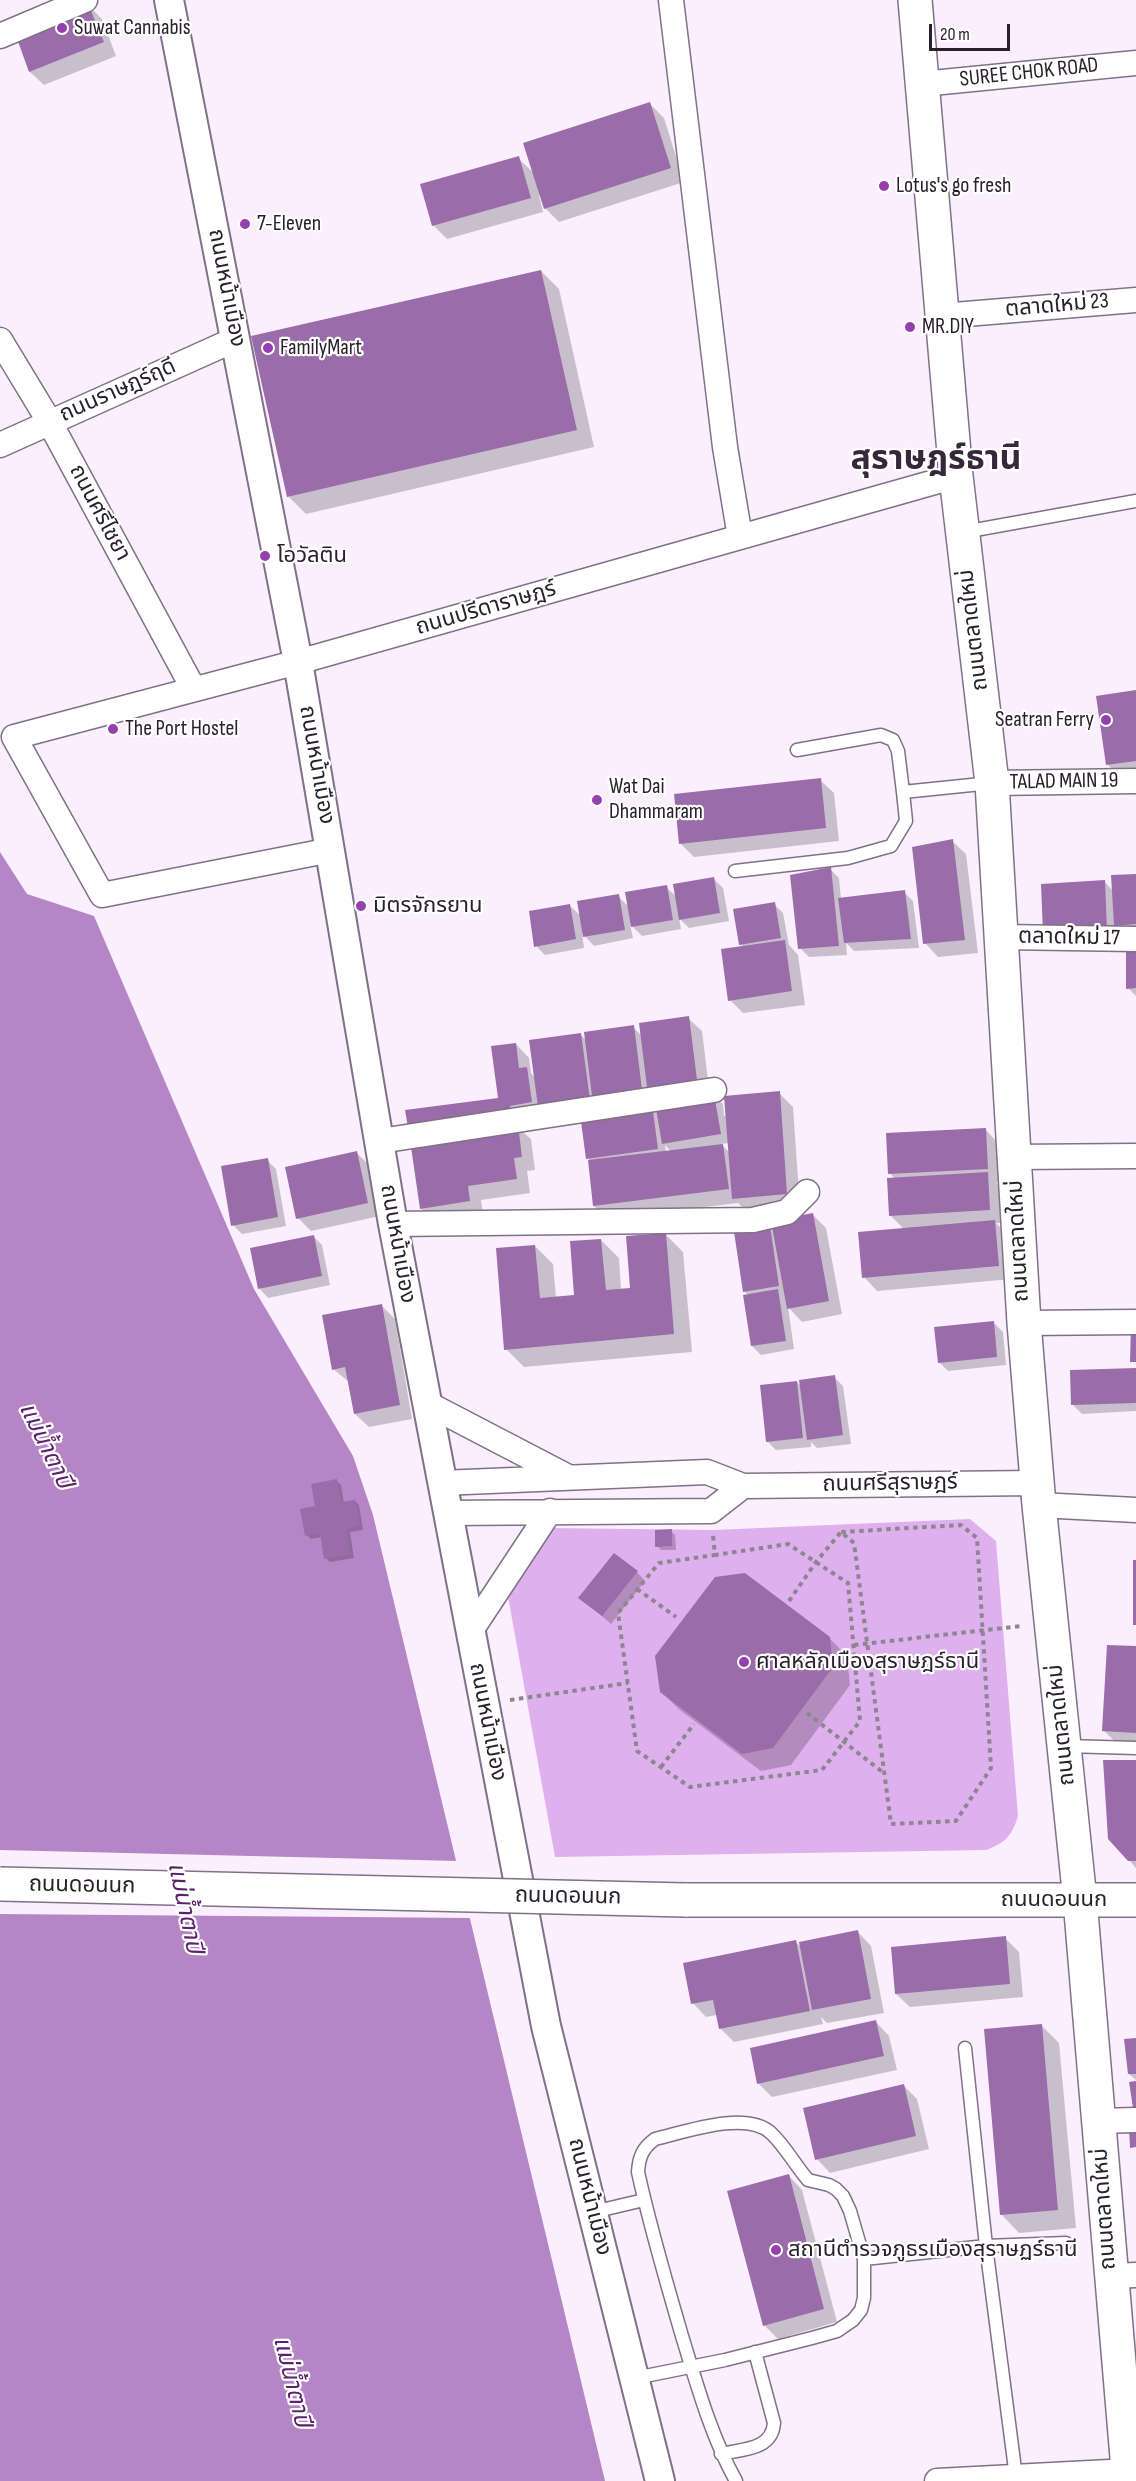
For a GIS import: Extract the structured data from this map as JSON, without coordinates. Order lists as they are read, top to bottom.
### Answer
{
  "streets": {
    "main road": ["ถนนตลาดใหม่", "ถนนดอนนก"],
    "street": [
      "SUREE CHOK ROAD",
      "ถนนหน้าเมือง",
      "ตลาดใหม่ 23",
      "ถนนราษฎร์ฤดี",
      "ถนนศรีไชยา",
      "ถนนปรีดาราษฎร์",
      "TALAD MAIN 19",
      "ตลาดใหม่ 17",
      "ถนนศรีสุราษฎร์"
    ]
  },
  "crossings": [
    ["SUREE CHOK ROAD", "ถนนตลาดใหม่"],
    ["ถนนหน้าเมือง", "ถนนราษฎร์ฤดี"],
    ["ถนนหน้าเมือง", "ถนนปรีดาราษฎร์"],
    ["ถนนหน้าเมือง", "ถนนศรีสุราษฎร์"],
    ["ตลาดใหม่ 23", "ถนนตลาดใหม่"],
    ["ถนนราษฎร์ฤดี", "ถนนศรีไชยา"],
    ["ถนนศรีไชยา", "ถนนปรีดาราษฎร์"],
    ["ถนนปรีดาราษฎร์", "ถนนตลาดใหม่"],
    ["ถนนตลาดใหม่", "TALAD MAIN 19"],
    ["ถนนตลาดใหม่", "ตลาดใหม่ 17"],
    ["ถนนตลาดใหม่", "ถนนศรีสุราษฎร์"],
    ["ถนนตลาดใหม่", "ถนนดอนนก"]
  ],
  "districts": ["สุราษฎร์ธานี"],
  "water": ["แม่น้ำตาปี"],
  "places": [
    "Suwat Cannabis",
    "Lotus's go fresh",
    "7-Eleven",
    "MR.DIY",
    "FamilyMart",
    "โอวัลติน",
    "Seatran Ferry",
    "The Port Hostel",
    "Wat Dai Dhammaram",
    "มิตรจักรยาน",
    "ศาลหลักเมืองสุราษฎร์ธานี",
    "สถานีตำรวจภูธรเมืองสุราษฏร์ธานี"
  ],
  "scale_bar": "20 m"
}
